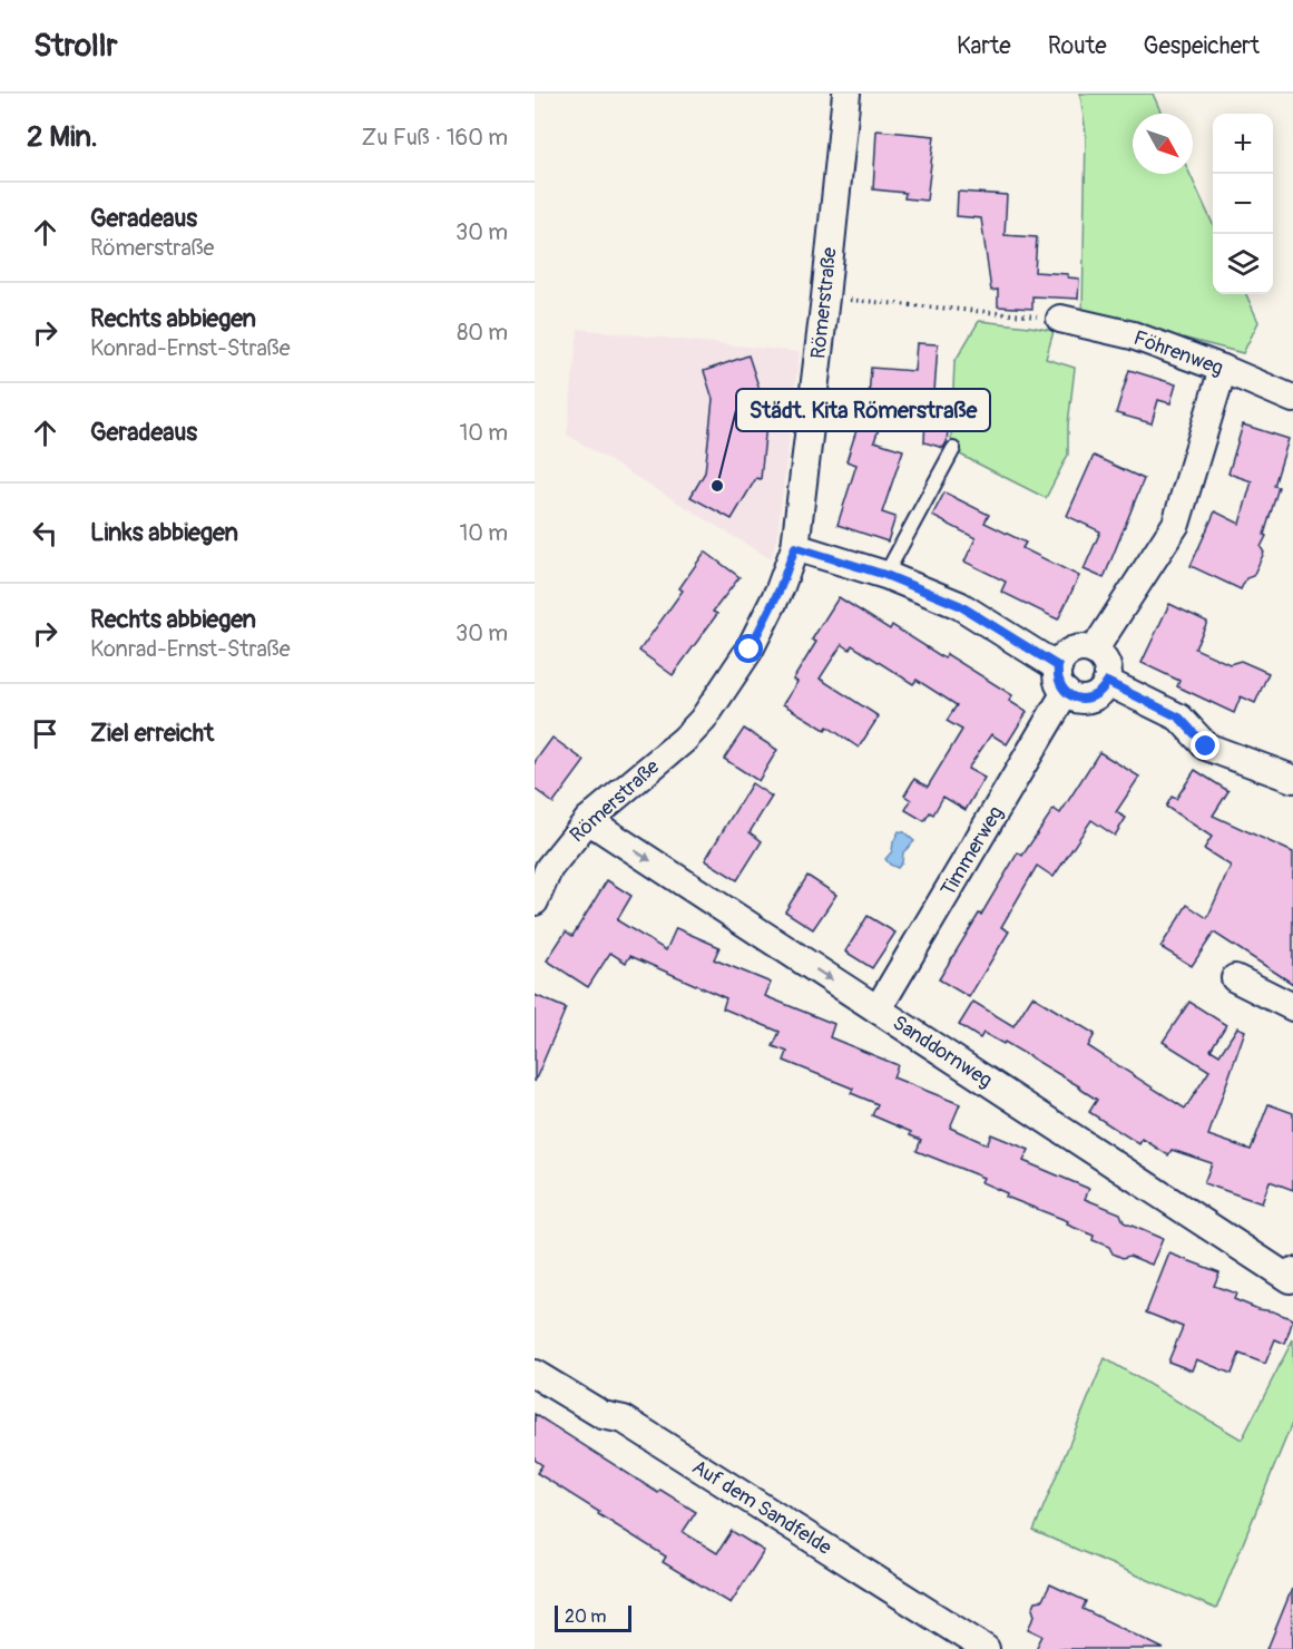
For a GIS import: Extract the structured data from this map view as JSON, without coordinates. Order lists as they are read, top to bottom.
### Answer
{
  "streets": {
    "street": [
      "Römerstraße",
      "Föhrenweg",
      "Timmerweg",
      "Sanddornweg",
      "Auf dem Sandfelde"
    ]
  },
  "crossings": [
    ["Römerstraße", "Sanddornweg"],
    ["Timmerweg", "Sanddornweg"]
  ],
  "one_way": ["Sanddornweg"],
  "places": ["Städt. Kita Römerstraße"],
  "scale_bar": "20 m",
  "north": "bottom right",
  "page": {
    "header": "Strollr",
    "nav": ["Karte", "Route", "Gespeichert"],
    "heading": ["2 Min.", "Zu Fuß · 160 m"],
    "map_buttons": ["+", "−"],
    "list": [
      ["Geradeaus", "Römerstraße", "30 m"],
      ["Rechts abbiegen", "Konrad-Ernst-Straße", "80 m"],
      ["Geradeaus", "10 m"],
      ["Links abbiegen", "10 m"],
      ["Rechts abbiegen", "Konrad-Ernst-Straße", "30 m"],
      "Ziel erreicht"
    ],
    "scale": "20 m"
  }
}
